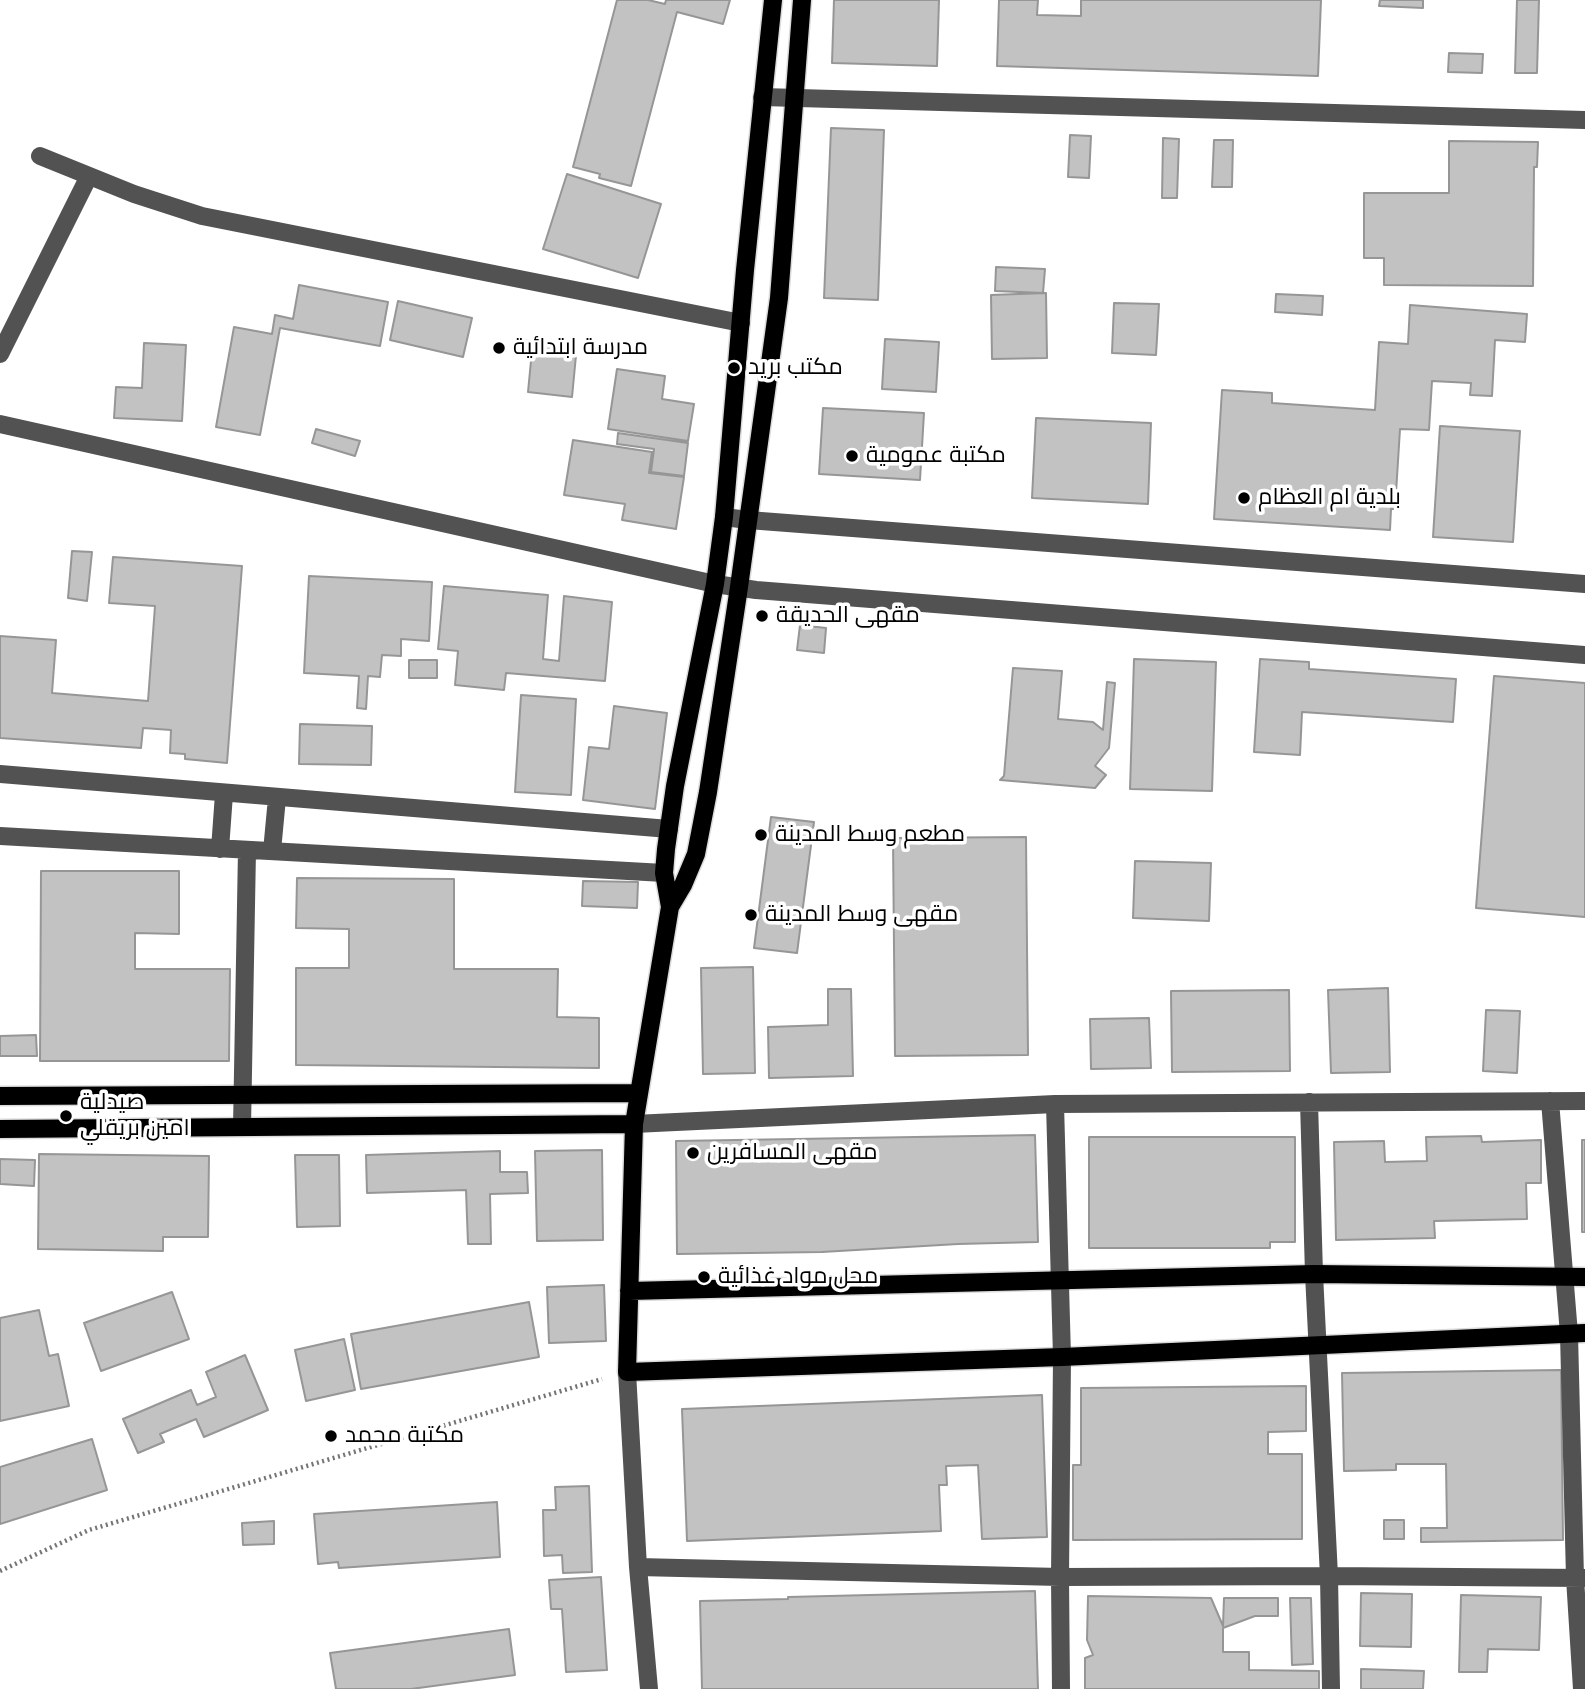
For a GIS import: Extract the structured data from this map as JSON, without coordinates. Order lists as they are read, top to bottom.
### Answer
{
  "places": [
    "مدرسة ابتدائية",
    "مكتب بريد",
    "مكتبة عمومية",
    "بلدية ام العظام",
    "مقهى الحديقة",
    "مطعم وسط المدينة",
    "مقهى وسط المدينة",
    "صيدلية امين بريقلي",
    "مقهى المسافرين",
    "محل مواد غذائية",
    "مكتبة محمد"
  ]
}
